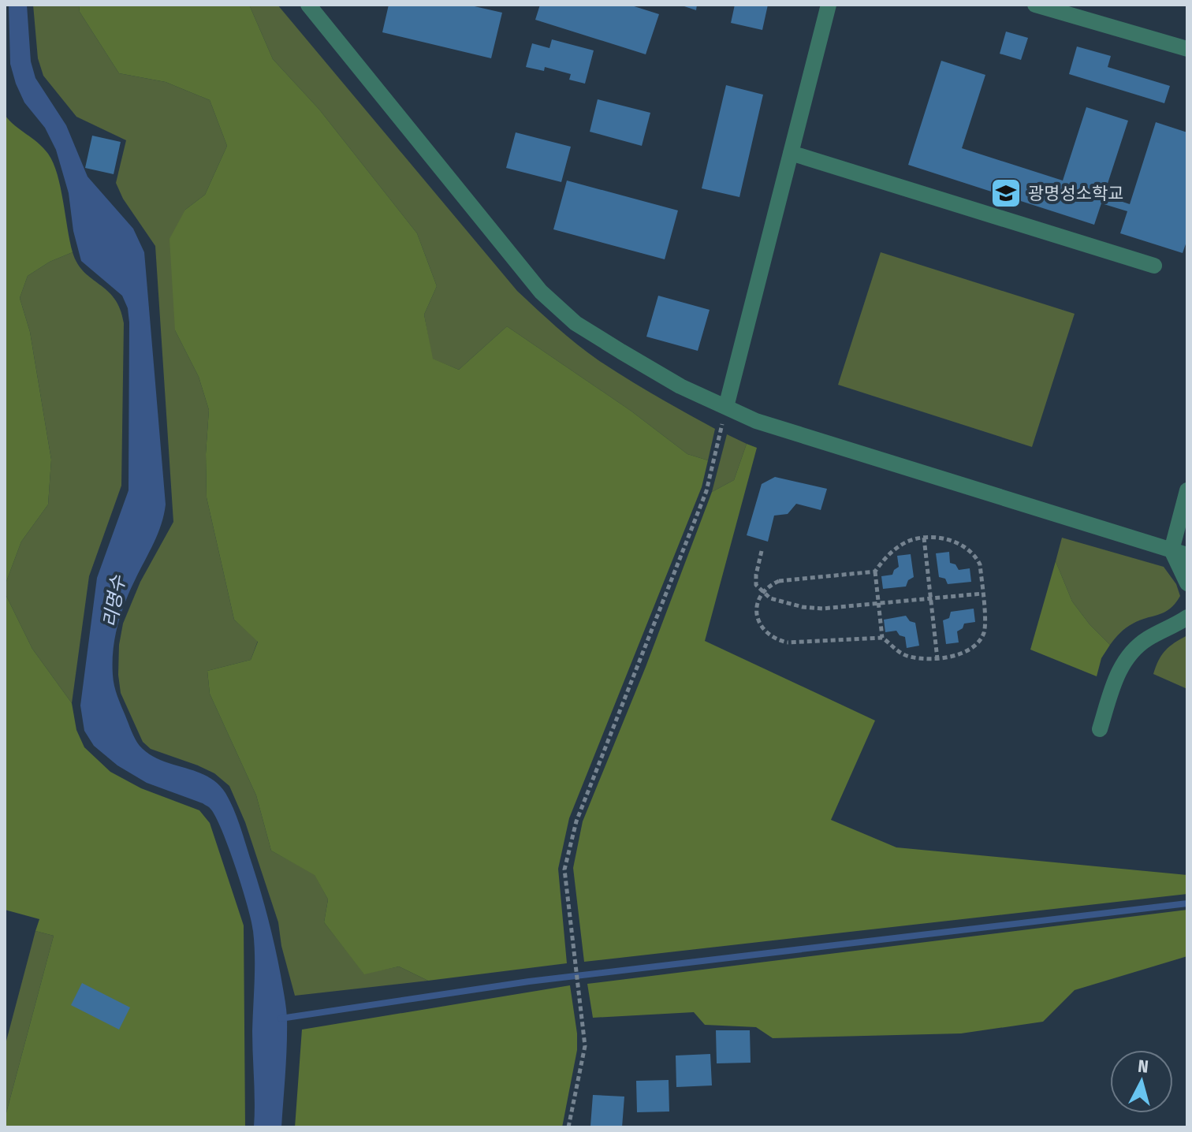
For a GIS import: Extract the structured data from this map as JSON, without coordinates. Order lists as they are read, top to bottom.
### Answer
{
  "water": ["리명수"],
  "places": {
    "school or university": ["광명성소학교"]
  },
  "north": "top"
}
